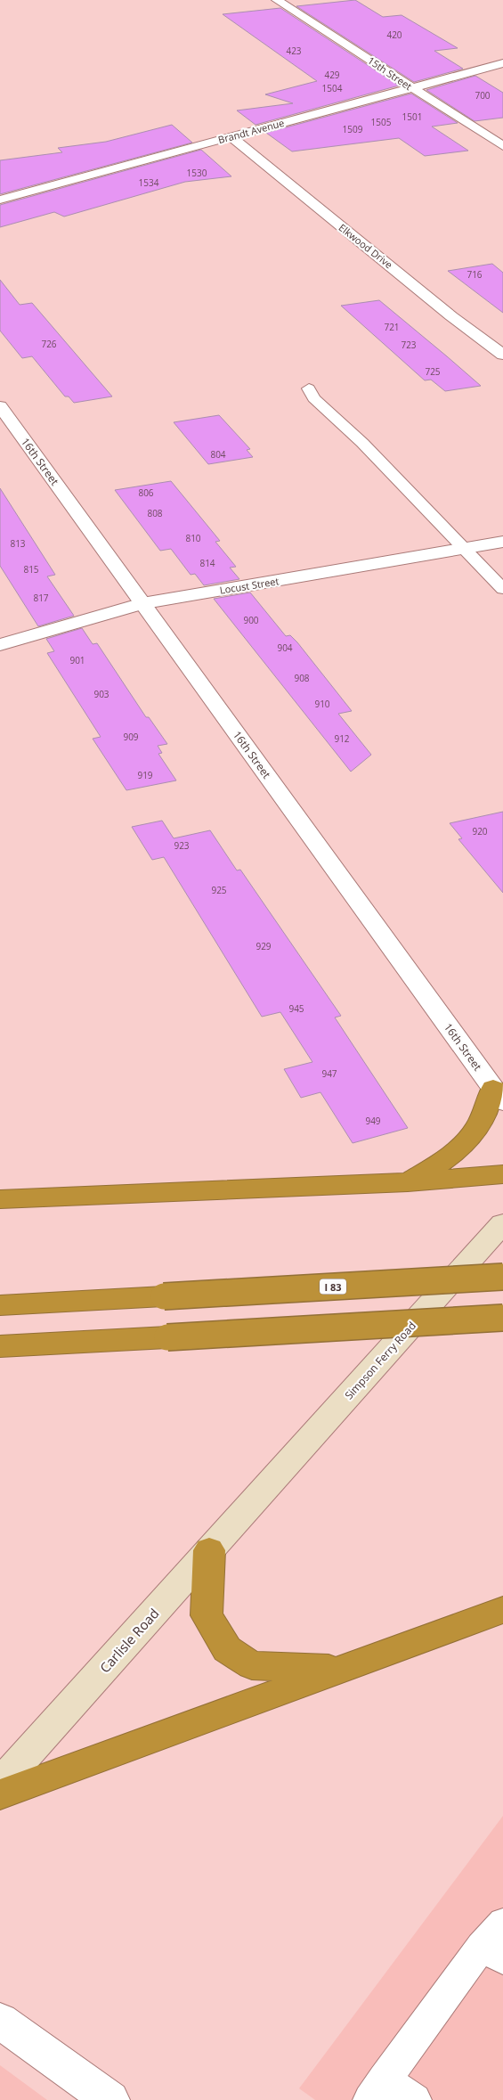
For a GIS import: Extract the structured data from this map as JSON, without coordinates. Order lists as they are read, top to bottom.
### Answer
{
  "streets": {
    "highway": ["I 83"],
    "main road": ["Simpson Ferry Road", "Carlisle Road"],
    "street": [
      "15th Street",
      "Brandt Avenue",
      "Elkwood Drive",
      "16th Street",
      "Locust Street"
    ]
  },
  "crossings": [
    ["15th Street", "Brandt Avenue"],
    ["Brandt Avenue", "Elkwood Drive"],
    ["16th Street", "Locust Street"],
    ["Simpson Ferry Road", "Carlisle Road"]
  ],
  "house_numbers": [
    "420",
    "423",
    "429",
    "1504",
    "700",
    "1501",
    "1505",
    "1509",
    "1530",
    "1534",
    "716",
    "721",
    "726",
    "723",
    "725",
    "804",
    "806",
    "808",
    "810",
    "813",
    "814",
    "815",
    "817",
    "900",
    "904",
    "901",
    "908",
    "903",
    "910",
    "909",
    "912",
    "919",
    "920",
    "923",
    "925",
    "929",
    "945",
    "947",
    "949"
  ]
}
